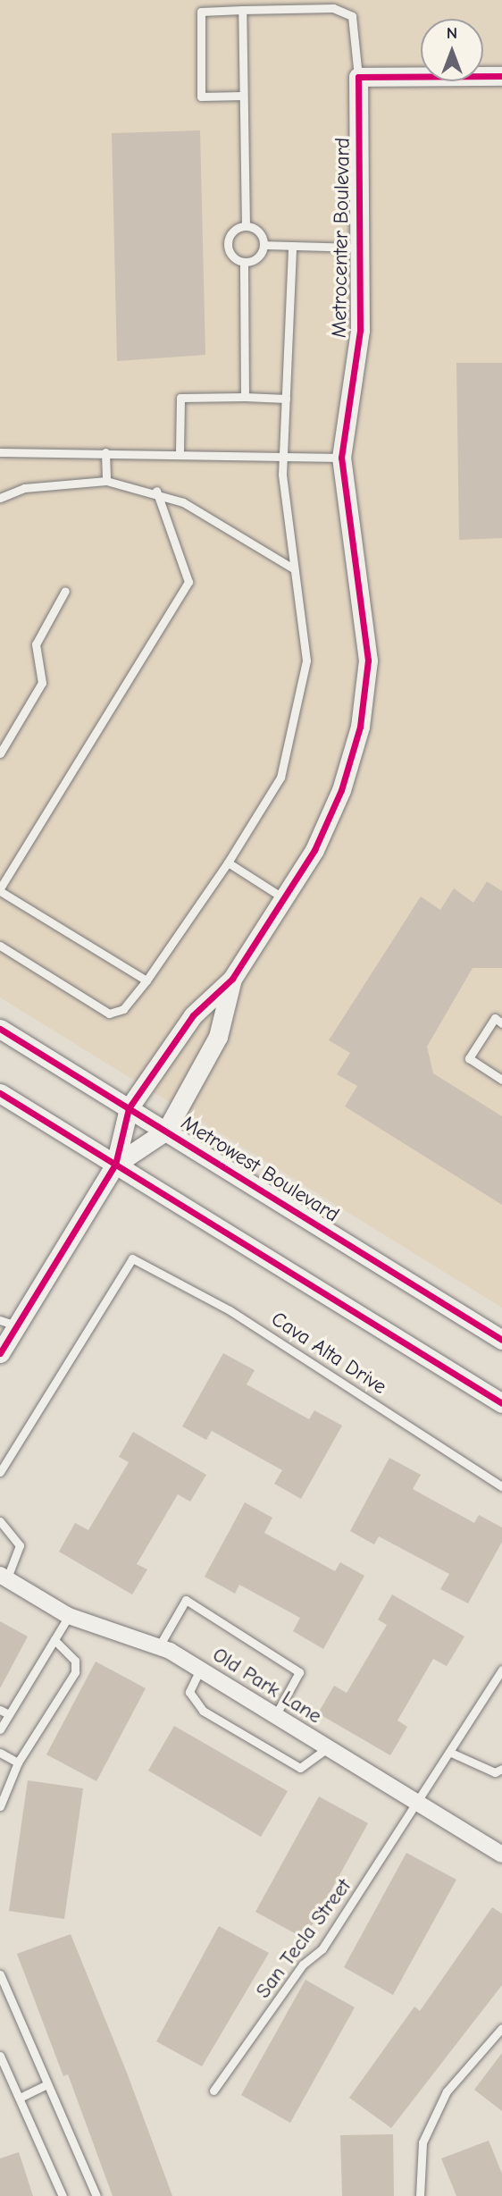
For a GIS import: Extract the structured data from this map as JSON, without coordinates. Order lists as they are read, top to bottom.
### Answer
{
  "streets": {
    "street": ["Metrocenter Boulevard", "Metrowest Boulevard", "Old Park Lane"],
    "lane": ["Cava Alta Drive", "San Tecla Street"]
  },
  "crossings": [
    ["Metrocenter Boulevard", "Metrowest Boulevard"],
    ["Old Park Lane", "San Tecla Street"]
  ],
  "north": "top"
}
